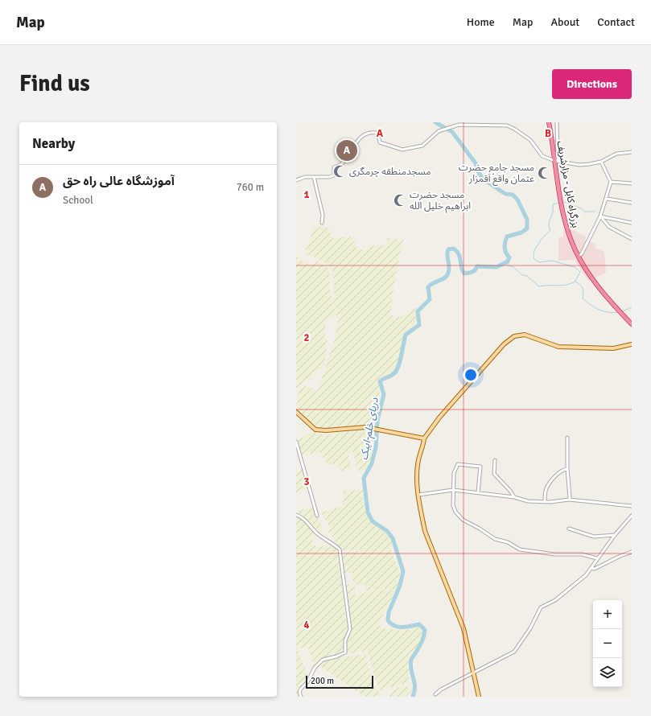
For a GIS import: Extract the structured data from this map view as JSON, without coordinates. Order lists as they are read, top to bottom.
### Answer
{
  "streets": {
    "highway": ["بزرگراه کابل - مزارشریف"]
  },
  "water": ["دریای خلم-ایبک"],
  "places": {
    "mosque": ["مسجدمنطقه چرمگری", "مسجد جامع حضرت عثمان واقع آقمزار", "مسجد حضرت ابراهیم خلیل الله"]
  },
  "scale_bar": "200 m",
  "page": {
    "header": "Map",
    "nav": [
      "Home",
      "Map",
      "About",
      "Contact"
    ],
    "buttons": "Directions",
    "title": "Find us",
    "heading": "Nearby",
    "pins": "A",
    "list": [
      {
        "mark": "A",
        "name": "آموزشگاه عالی راه حق",
        "note": "School",
        "value": "760 m"
      }
    ],
    "map_buttons": ["+", "−"],
    "scale": "200 m"
  },
  "grid": {
    "columns": ["A", "B"],
    "rows": [
      "1",
      "2",
      "3",
      "4"
    ]
  }
}
